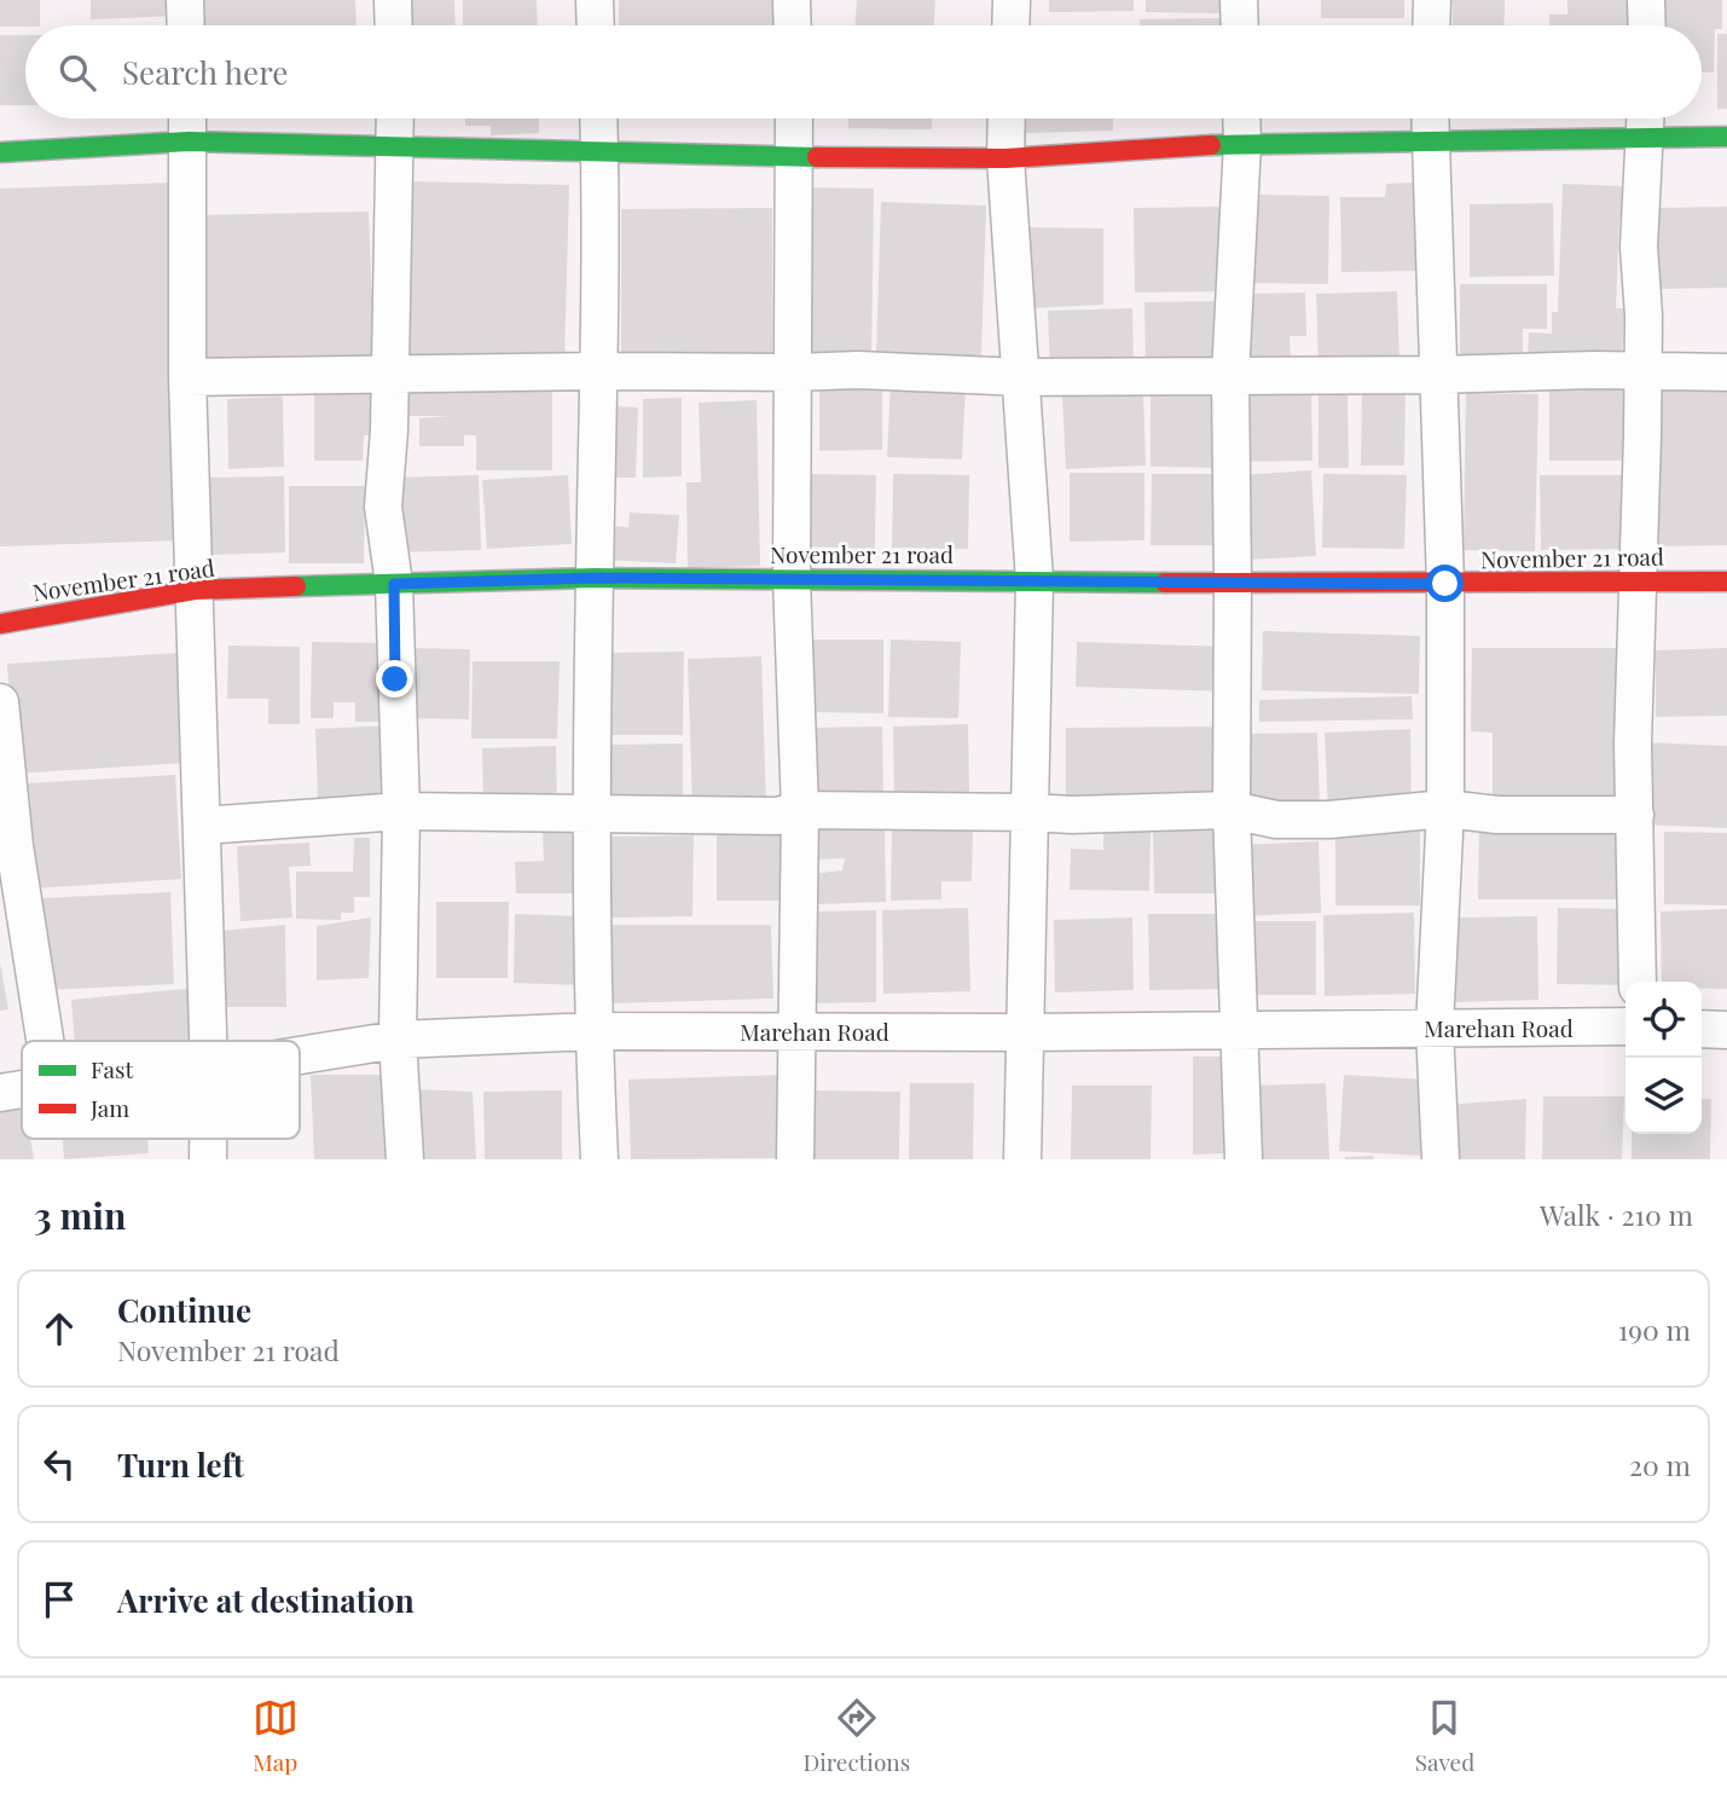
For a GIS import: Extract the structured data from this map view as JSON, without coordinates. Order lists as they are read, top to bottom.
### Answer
{
  "streets": {
    "street": ["November 21 road", "Marehan Road"]
  },
  "legend": ["Fast", "Jam"],
  "page": {
    "search": "Search here",
    "heading": ["3 min", "Walk · 210 m"],
    "list": [
      ["Continue", "November 21 road", "190 m"],
      ["Turn left", "20 m"],
      "Arrive at destination"
    ],
    "nav": ["Map", "Directions", "Saved"]
  }
}
